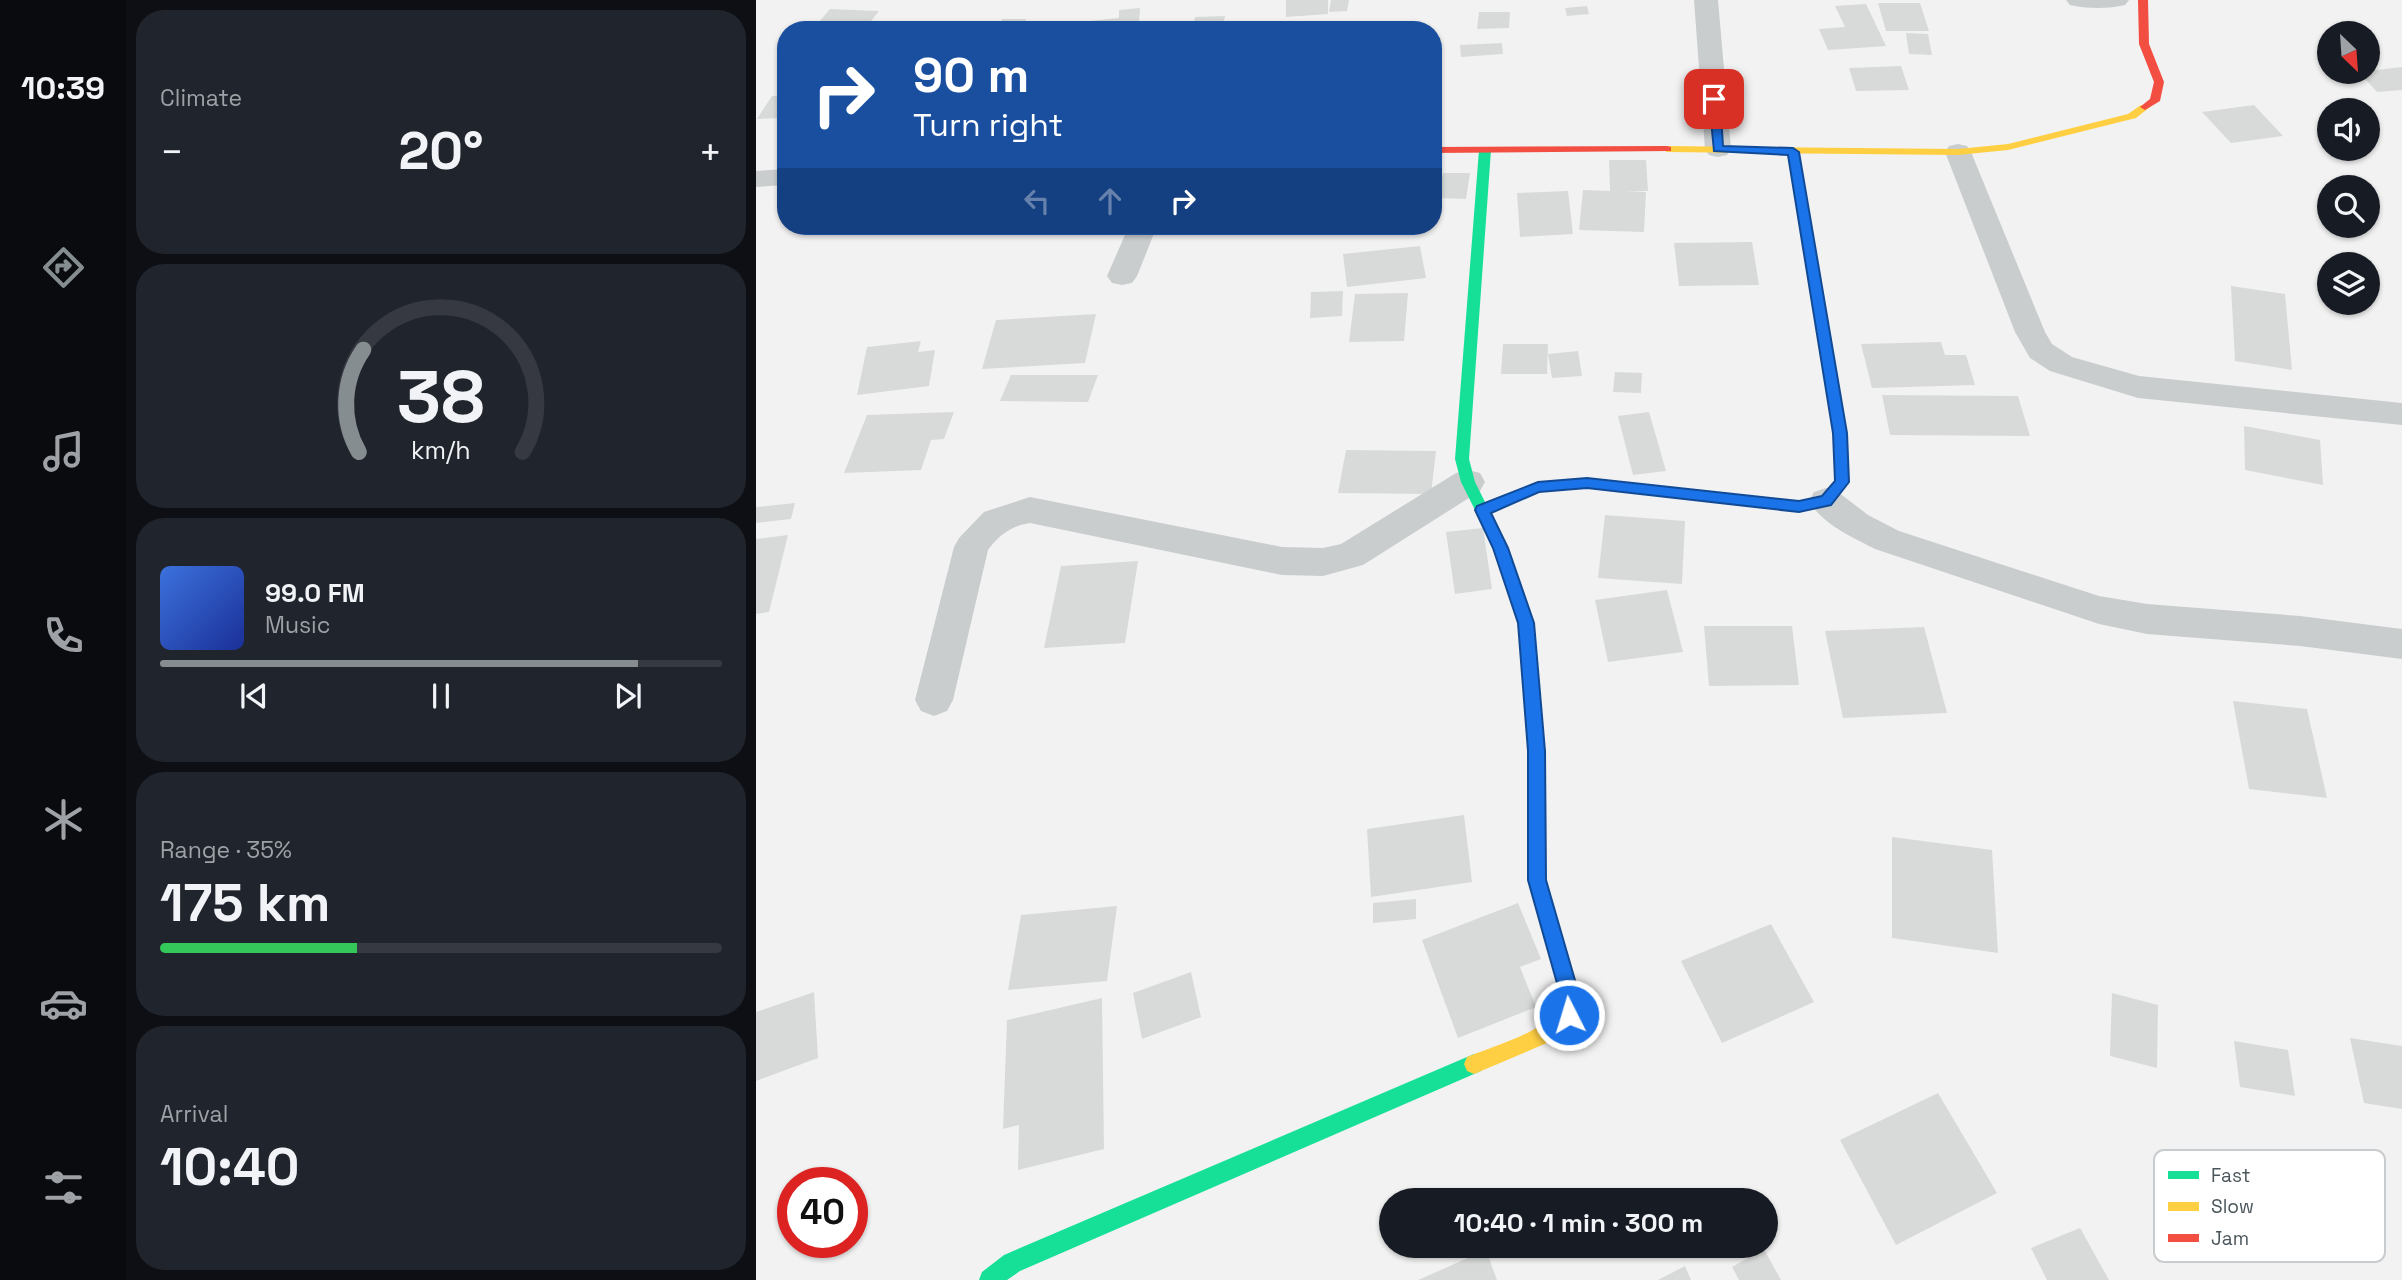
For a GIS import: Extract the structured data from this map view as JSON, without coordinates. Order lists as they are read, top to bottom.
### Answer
{
  "legend": ["Fast", "Slow", "Jam"],
  "north": "bottom right",
  "page": {
    "tabs": "10:39",
    "tile": [
      "Climate",
      ["Range · 35%", "175 km"],
      ["Arrival", "10:40"]
    ],
    "turn": ["90 m", "Turn right"],
    "heat": ["−", "20°", "+"],
    "song": ["99.0 FM", "Music"],
    "limit": "40",
    "trip": "10:40 · 1 min · 300 m",
    "gauge": ["38", "km/h"]
  }
}
